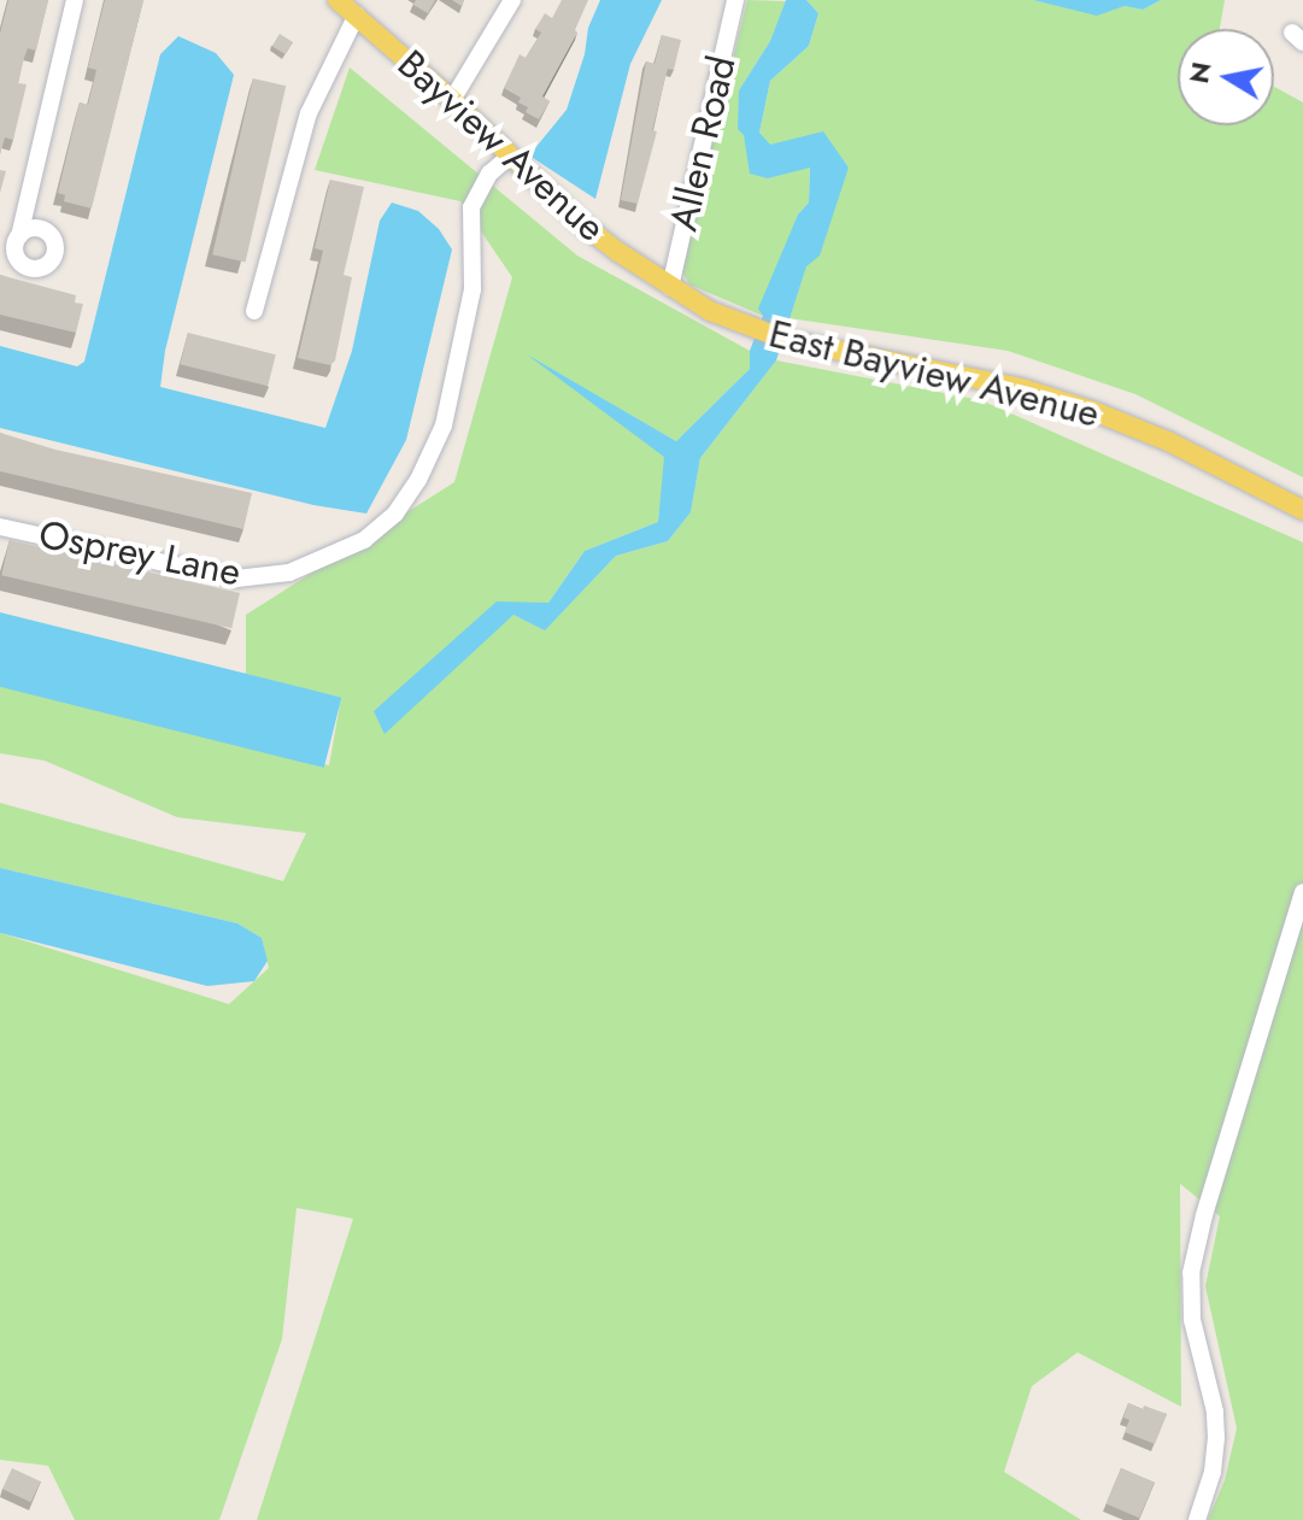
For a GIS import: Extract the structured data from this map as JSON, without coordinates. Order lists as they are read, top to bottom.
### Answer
{
  "streets": {
    "main road": ["Bayview Avenue", "East Bayview Avenue"],
    "street": ["Allen Road", "Osprey Lane"]
  },
  "crossings": [
    ["Allen Road", "Bayview Avenue"],
    ["Allen Road", "East Bayview Avenue"],
    ["Bayview Avenue", "East Bayview Avenue"],
    ["Bayview Avenue", "Osprey Lane"]
  ],
  "north": "left"
}
